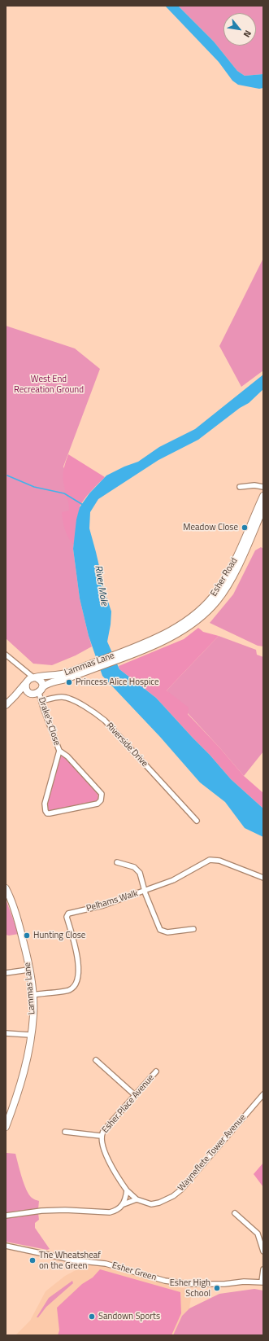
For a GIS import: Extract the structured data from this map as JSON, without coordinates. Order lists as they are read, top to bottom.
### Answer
{
  "streets": {
    "main road": ["Esher Road", "Lammas Lane"],
    "street": [
      "Drake's Close",
      "Riverside Drive",
      "Pelhams Walk",
      "Esher Place Avenue",
      "Wayneflete Tower Avenue",
      "Esher Green"
    ]
  },
  "crossings": [
    ["Esher Road", "Lammas Lane"],
    ["Lammas Lane", "Drake's Close"],
    ["Lammas Lane", "Pelhams Walk"],
    ["Drake's Close", "Riverside Drive"]
  ],
  "water": ["River Mole"],
  "parks": ["West End Recreation Ground"],
  "places": [
    "Meadow Close",
    "Princess Alice Hospice",
    "Hunting Close",
    "The Wheatsheaf on the Green",
    "Esher High School",
    "Sandown Sports"
  ],
  "north": "bottom right"
}
